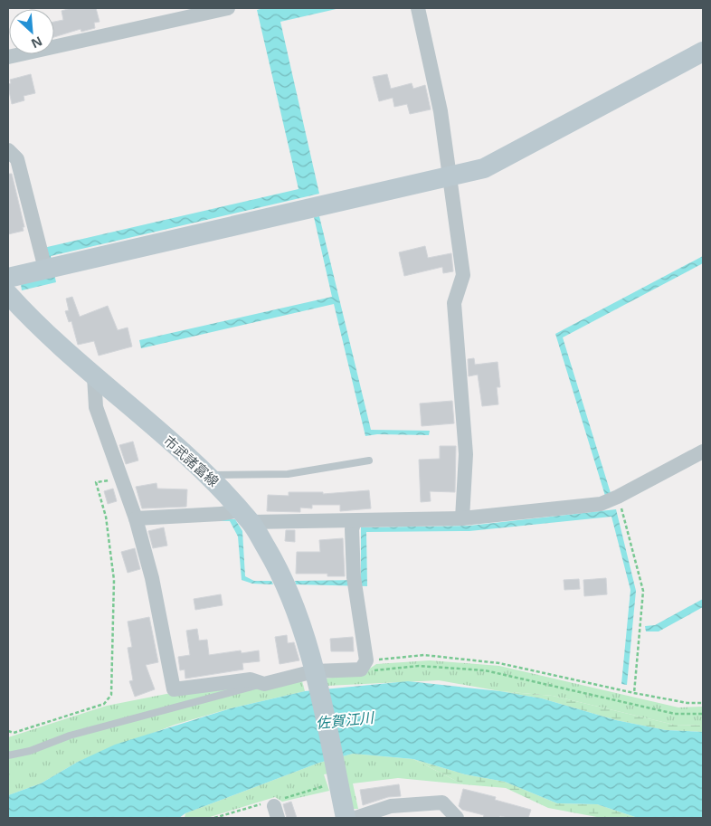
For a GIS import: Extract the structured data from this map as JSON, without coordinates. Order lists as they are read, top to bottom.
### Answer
{
  "streets": {
    "street": ["市武諸富線"]
  },
  "water": ["佐賀江川"],
  "north": "bottom right"
}
